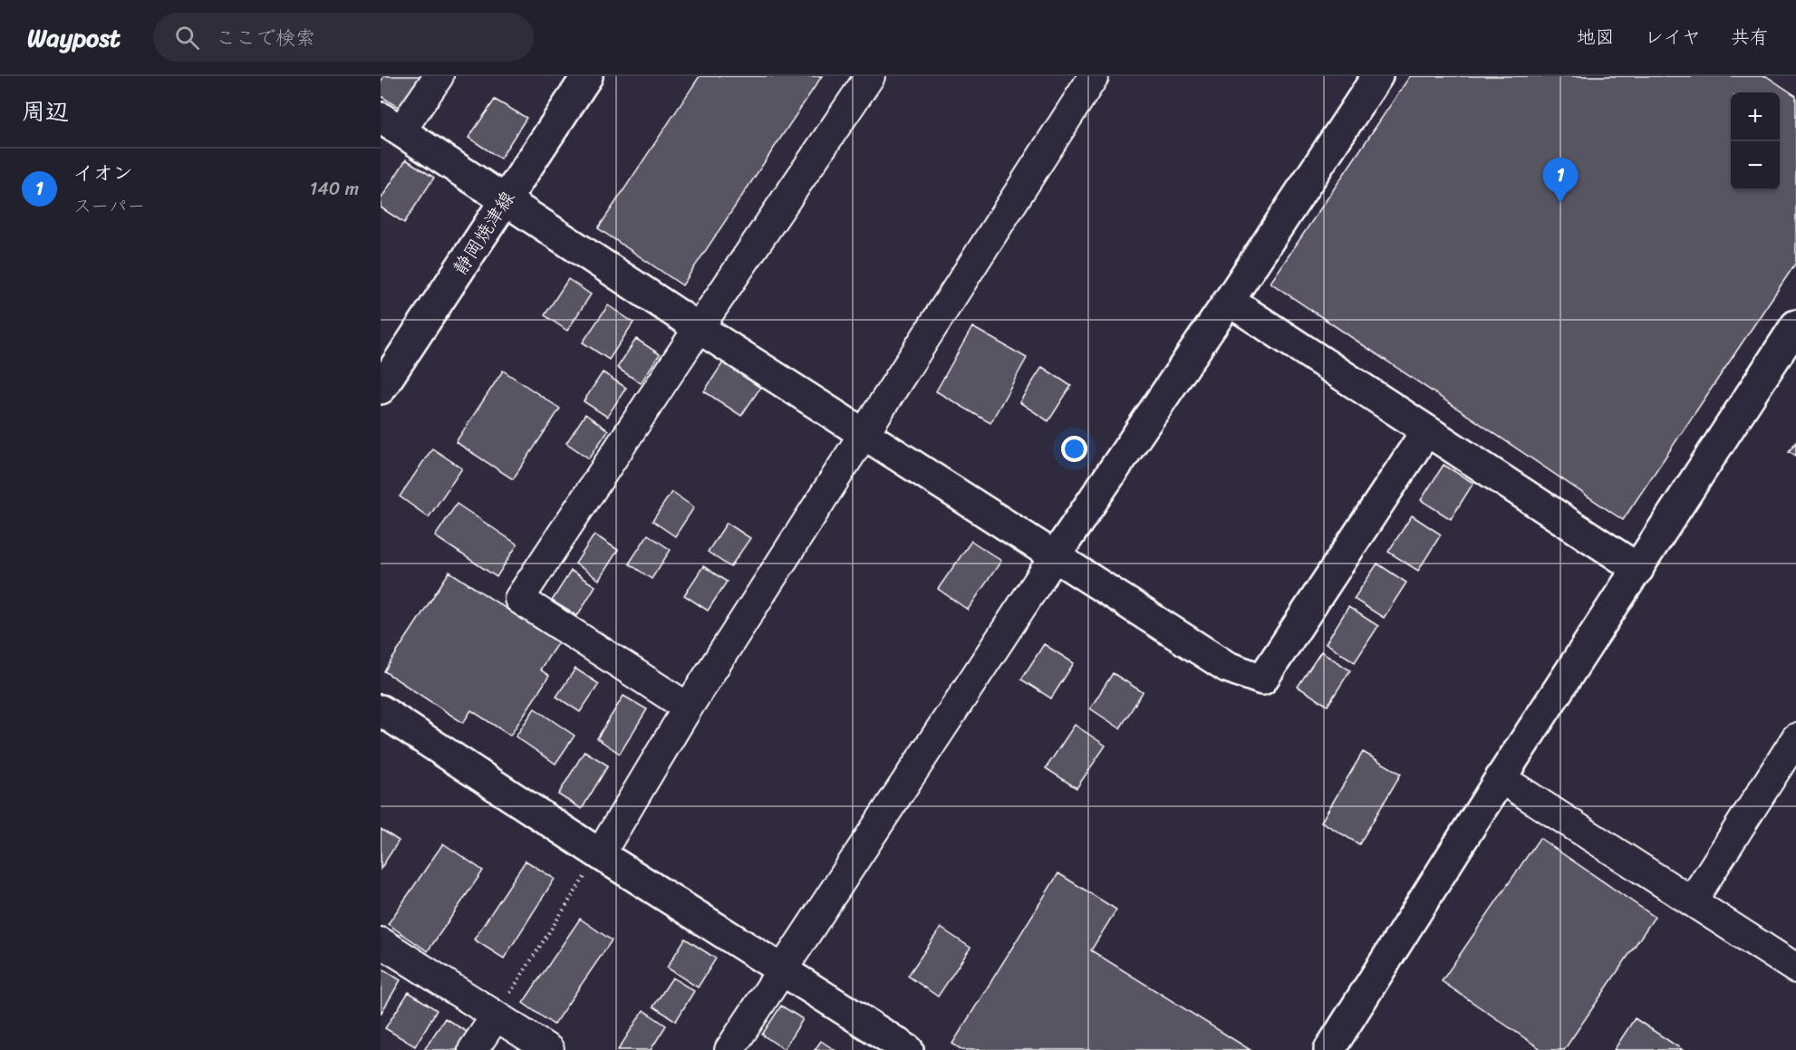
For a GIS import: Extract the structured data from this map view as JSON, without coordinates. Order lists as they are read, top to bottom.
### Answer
{
  "streets": {
    "street": ["静岡焼津線"]
  },
  "page": {
    "header": "Waypost",
    "search": "ここで検索",
    "nav": ["地図", "レイヤ", "共有"],
    "heading": "周辺",
    "map_buttons": ["+", "−"],
    "list": [
      {
        "mark": "1",
        "name": "イオン",
        "note": "スーパー",
        "value": "140 m"
      }
    ],
    "pins": "1"
  }
}
